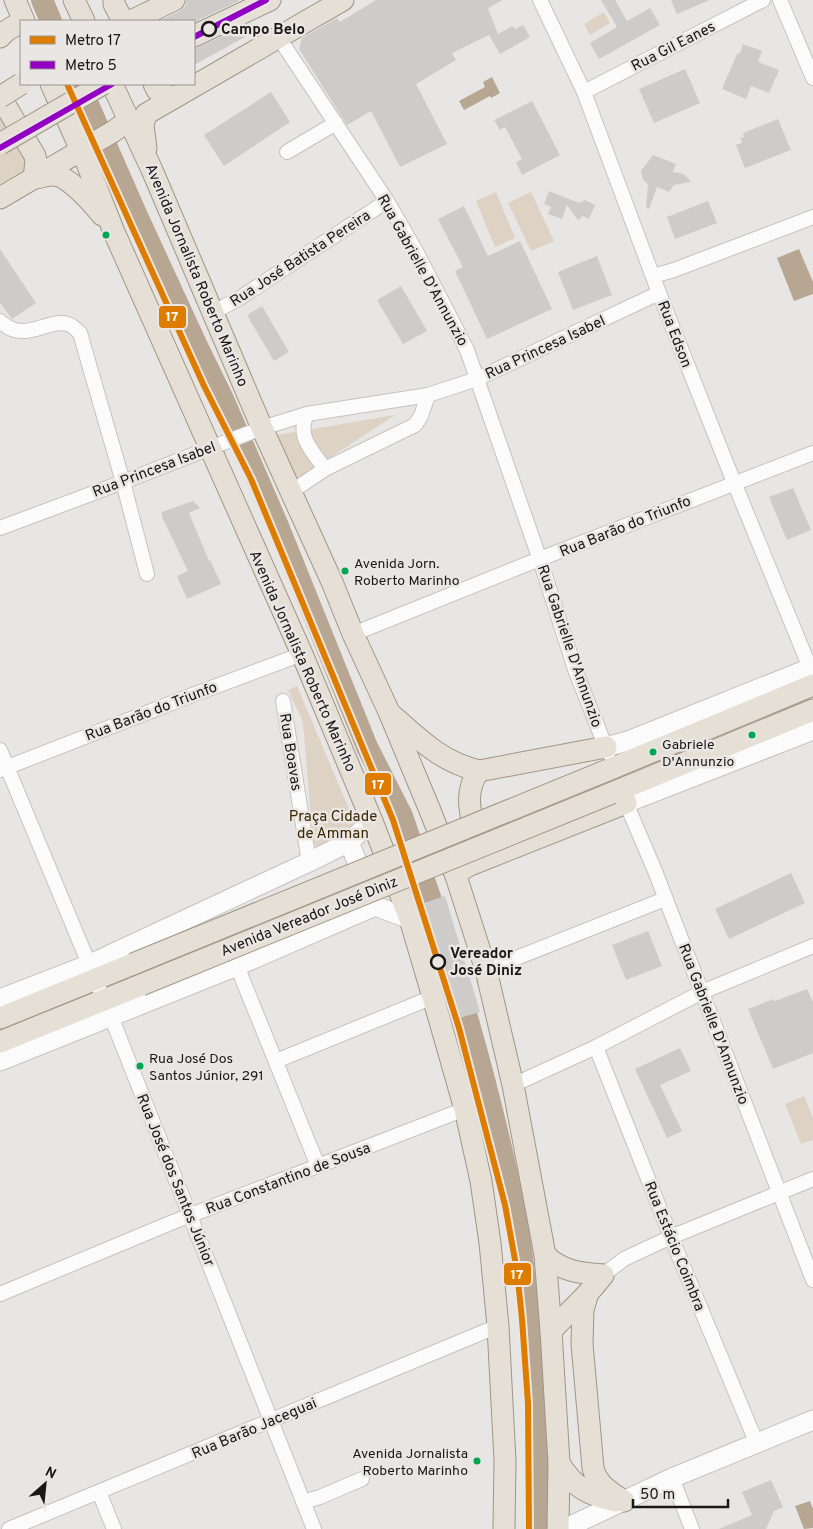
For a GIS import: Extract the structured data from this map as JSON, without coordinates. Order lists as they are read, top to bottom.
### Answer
{
  "streets": {
    "main road": ["Avenida Jornalista Roberto Marinho", "Avenida Vereador José Diniz"],
    "street": [
      "Rua Gil Eanes",
      "Rua José Batista Pereira",
      "Rua Gabrielle D'Annunzio",
      "Rua Edson",
      "Rua Princesa Isabel",
      "Rua Barão do Triunfo",
      "Rua Boavas",
      "Rua Constantino de Sousa",
      "Rua José dos Santos Júnior",
      "Rua Estácio Coimbra",
      "Rua Barão Jaceguai"
    ]
  },
  "crossings": [
    ["Rua Gil Eanes", "Rua Edson"],
    ["Rua José Batista Pereira", "Rua Gabrielle D'Annunzio"],
    ["Rua José Batista Pereira", "Avenida Jornalista Roberto Marinho"],
    ["Rua Gabrielle D'Annunzio", "Rua Princesa Isabel"],
    ["Rua Gabrielle D'Annunzio", "Rua Barão do Triunfo"],
    ["Rua Gabrielle D'Annunzio", "Avenida Vereador José Diniz"],
    ["Avenida Jornalista Roberto Marinho", "Rua Princesa Isabel"],
    ["Avenida Jornalista Roberto Marinho", "Rua Barão do Triunfo"],
    ["Avenida Jornalista Roberto Marinho", "Avenida Vereador José Diniz"],
    ["Avenida Jornalista Roberto Marinho", "Rua Constantino de Sousa"],
    ["Avenida Jornalista Roberto Marinho", "Rua Barão Jaceguai"],
    ["Rua Edson", "Rua Princesa Isabel"],
    ["Rua Edson", "Rua Barão do Triunfo"],
    ["Rua Edson", "Avenida Vereador José Diniz"],
    ["Rua Barão do Triunfo", "Rua José dos Santos Júnior"],
    ["Rua Boavas", "Avenida Vereador José Diniz"],
    ["Avenida Vereador José Diniz", "Rua José dos Santos Júnior"],
    ["Rua Constantino de Sousa", "Rua José dos Santos Júnior"],
    ["Rua José dos Santos Júnior", "Rua Barão Jaceguai"]
  ],
  "parks": ["Praça Cidade de Amman"],
  "places": [
    "Campo Belo",
    "Avenida Jorn. Roberto Marinho",
    "Gabriele D'Annunzio",
    "Vereador José Diniz",
    "Rua José Dos Santos Júnior, 291",
    "Avenida Jornalista Roberto Marinho"
  ],
  "lines": ["metro line 5", "metro line 17"],
  "legend": ["Metro 17", "Metro 5"],
  "scale_bar": "50 m",
  "north": "top right"
}
